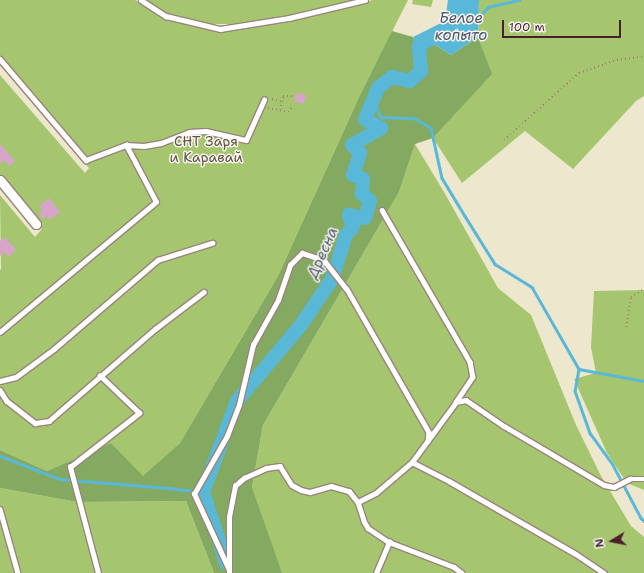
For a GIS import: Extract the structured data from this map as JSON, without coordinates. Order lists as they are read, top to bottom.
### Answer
{
  "water": ["Белое копыто", "Дресна"],
  "parks": ["СНТ Заря и Каравай"],
  "scale_bar": "100 m",
  "north": "left"
}
